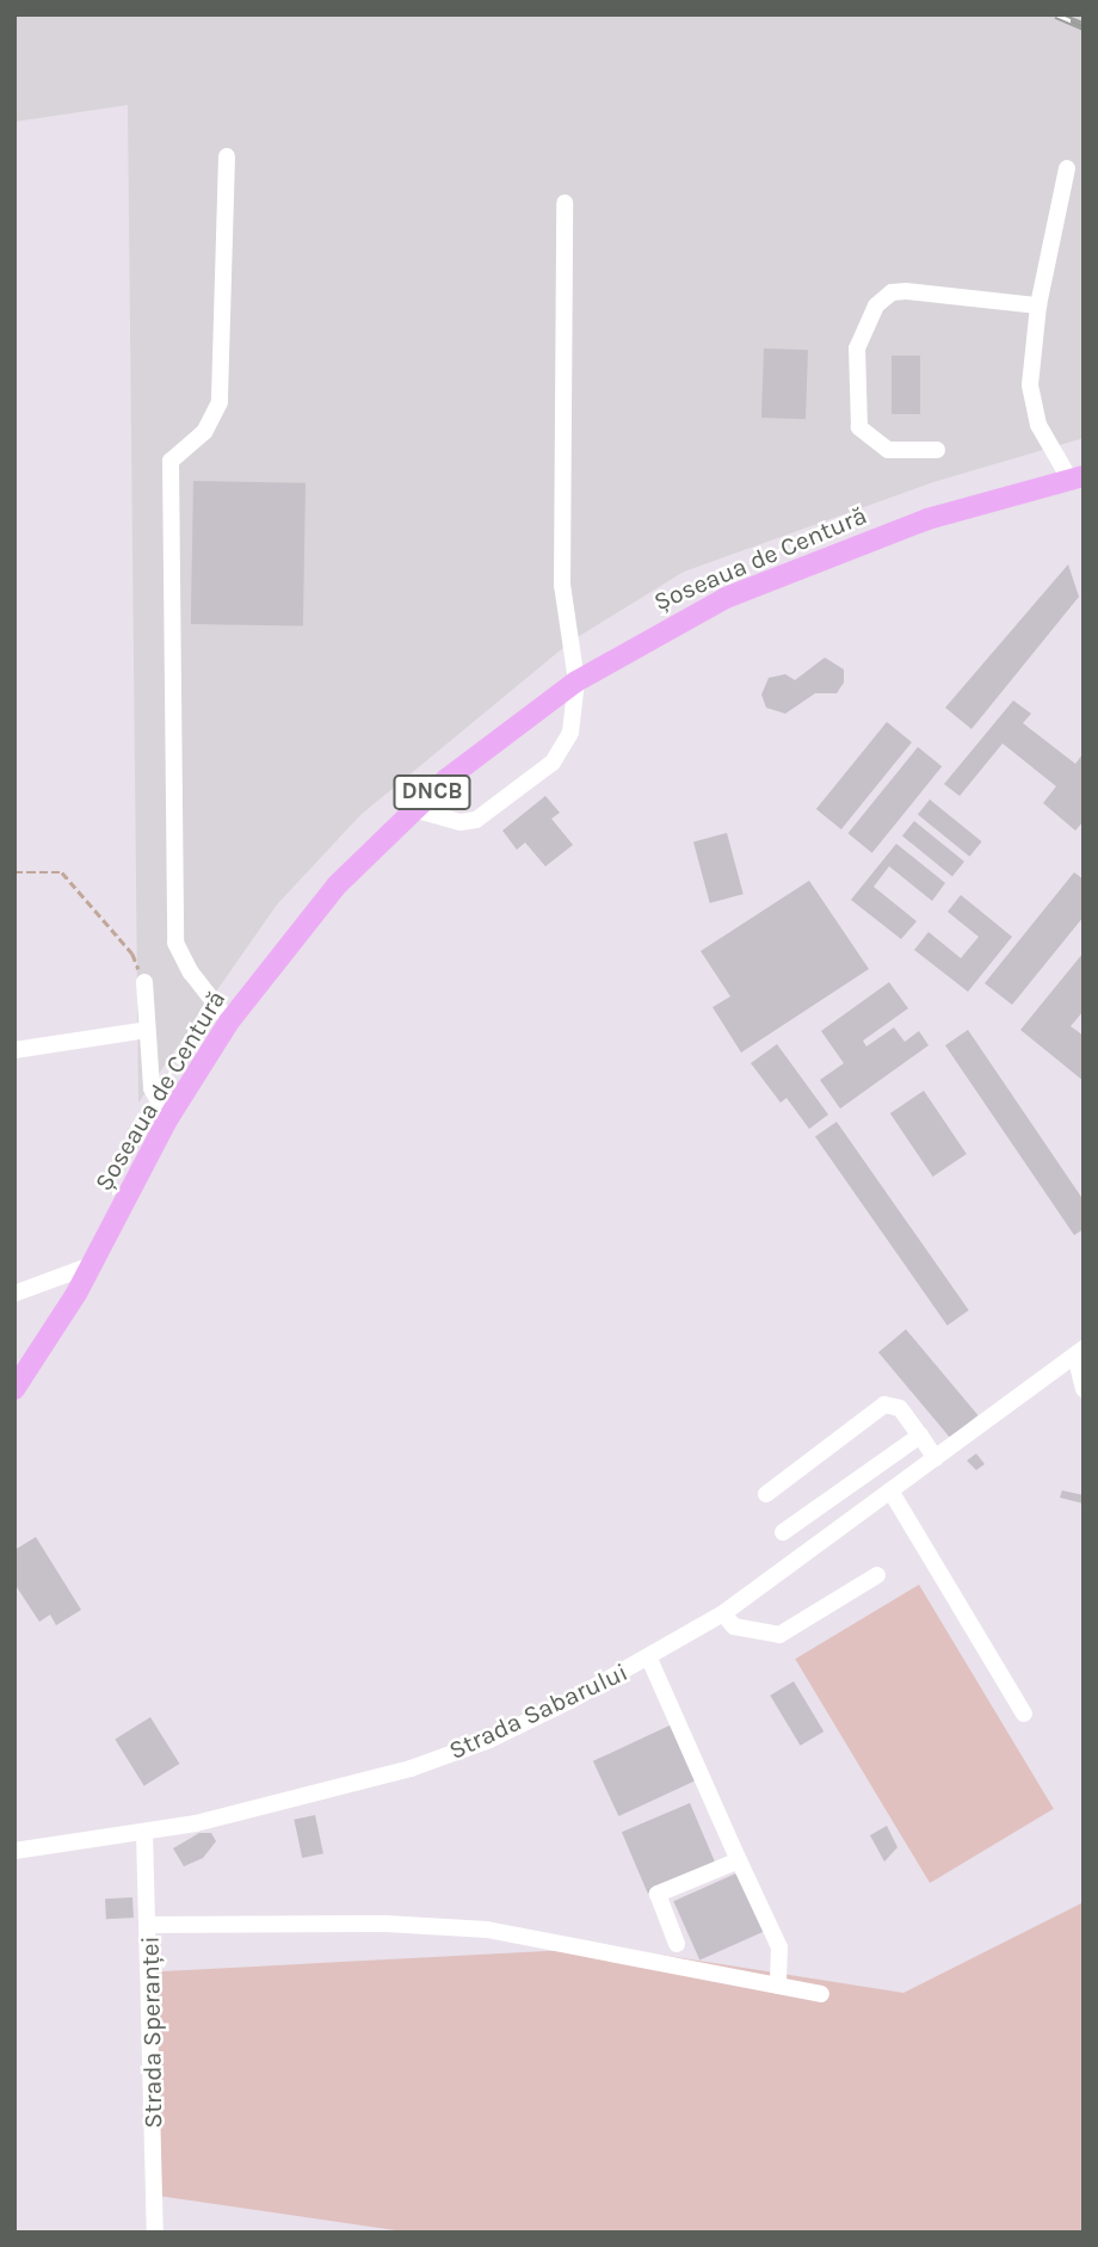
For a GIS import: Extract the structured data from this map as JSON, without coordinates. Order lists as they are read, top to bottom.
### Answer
{
  "streets": {
    "main road": ["Șoseaua de Centură", "DNCB"],
    "street": ["Strada Sabarului", "Strada Speranței"]
  },
  "crossings": [
    ["Strada Sabarului", "Strada Speranței"]
  ]
}
